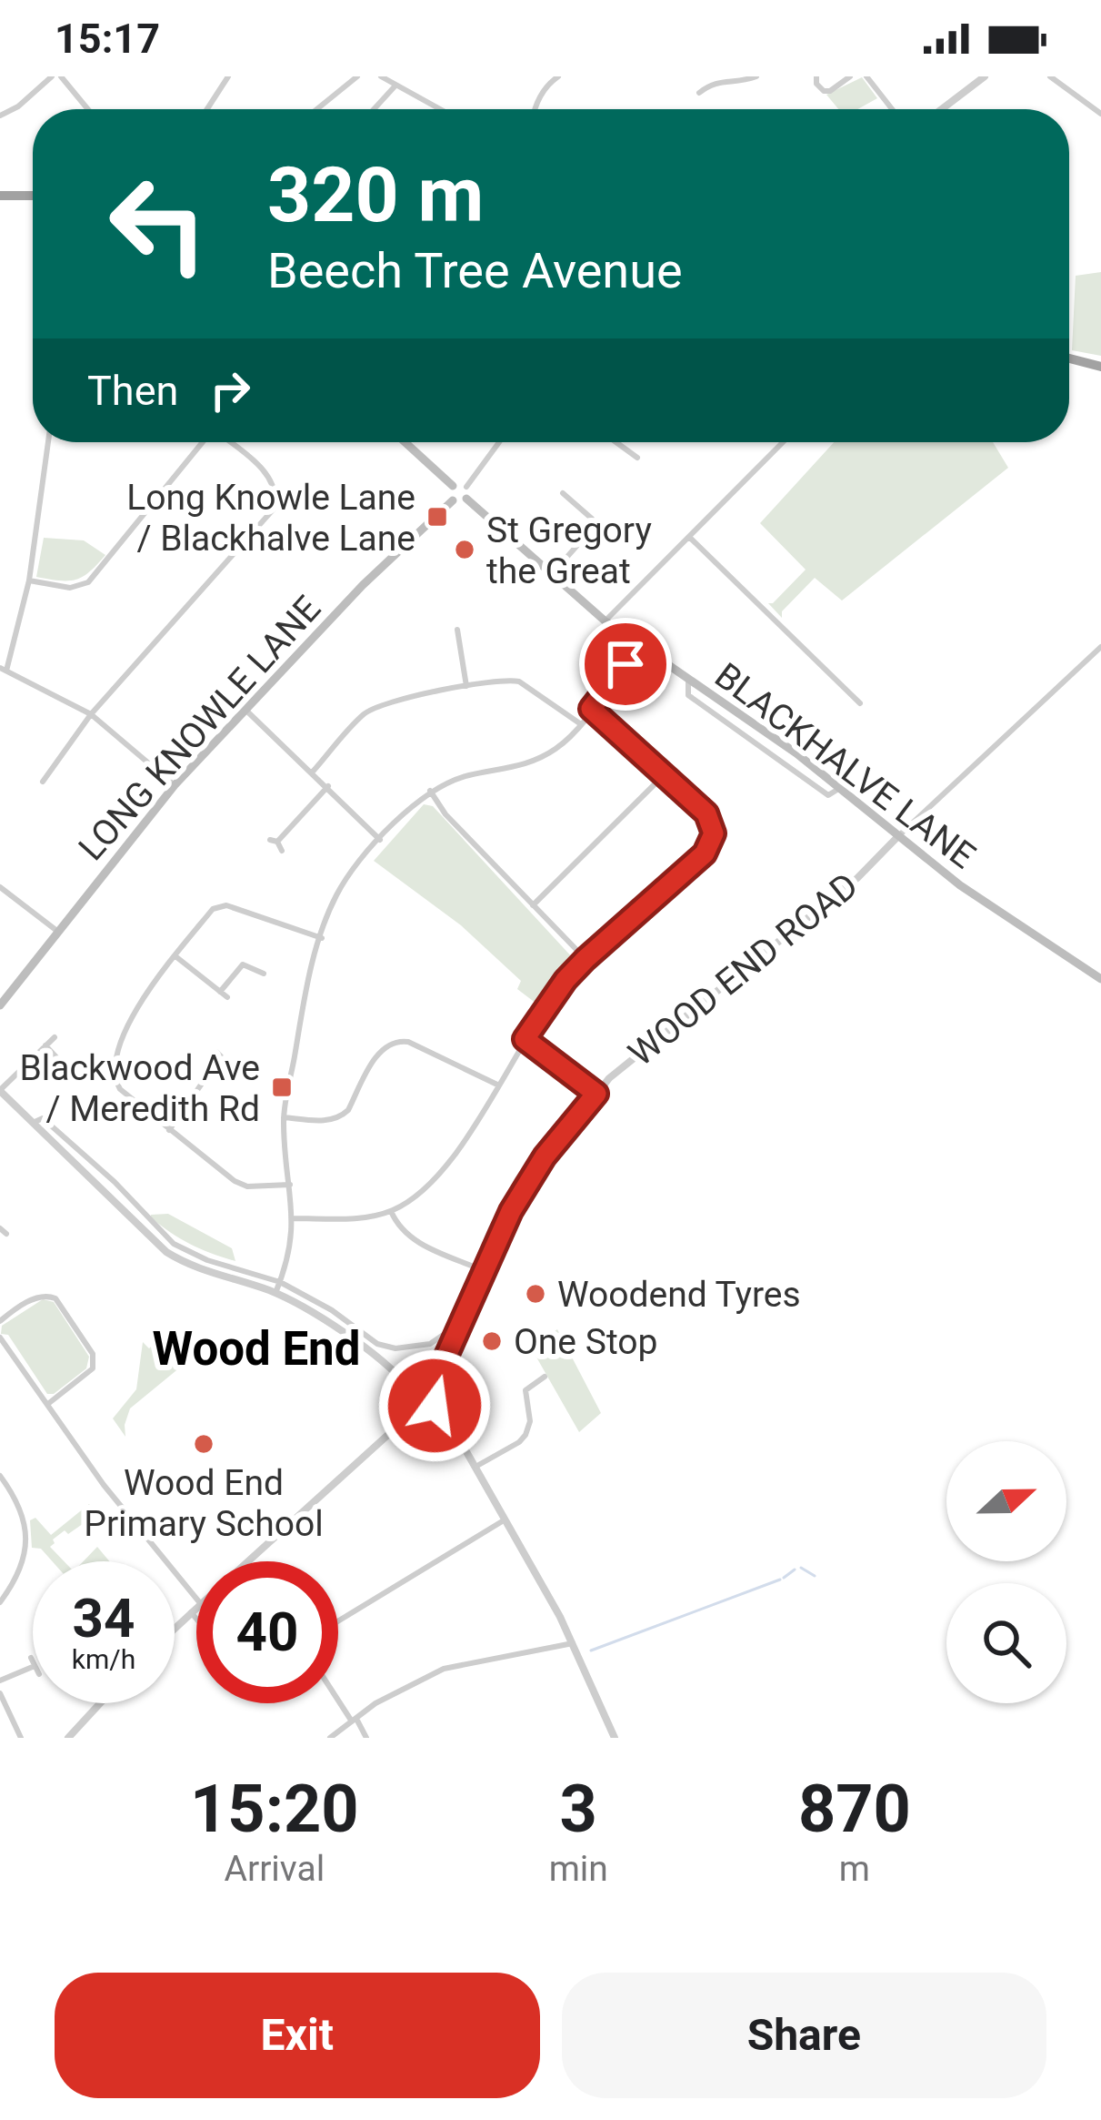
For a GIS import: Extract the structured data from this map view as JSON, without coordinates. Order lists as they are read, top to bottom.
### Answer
{
  "streets": {
    "main road": ["LONG KNOWLE LANE", "BLACKHALVE LANE"],
    "street": ["WOOD END ROAD"]
  },
  "crossings": [
    ["LONG KNOWLE LANE", "BLACKHALVE LANE"],
    ["BLACKHALVE LANE", "WOOD END ROAD"]
  ],
  "districts": ["Wood End"],
  "places": {
    "transit": ["Long Knowle Lane / Blackhalve Lane", "Blackwood Ave / Meredith Rd"],
    "other": [
      "St Gregory the Great",
      "Woodend Tyres",
      "One Stop",
      "Wood End Primary School"
    ]
  },
  "north": "right",
  "page": {
    "status": "15:17",
    "turn": ["320 m", "Beech Tree Avenue"],
    "then": "Then",
    "speed": "34 km/h",
    "limit": "40",
    "eta": [
      "15:20",
      "Arrival",
      "3",
      "min",
      "870",
      "m"
    ],
    "buttons": ["Exit", "Share"]
  }
}
